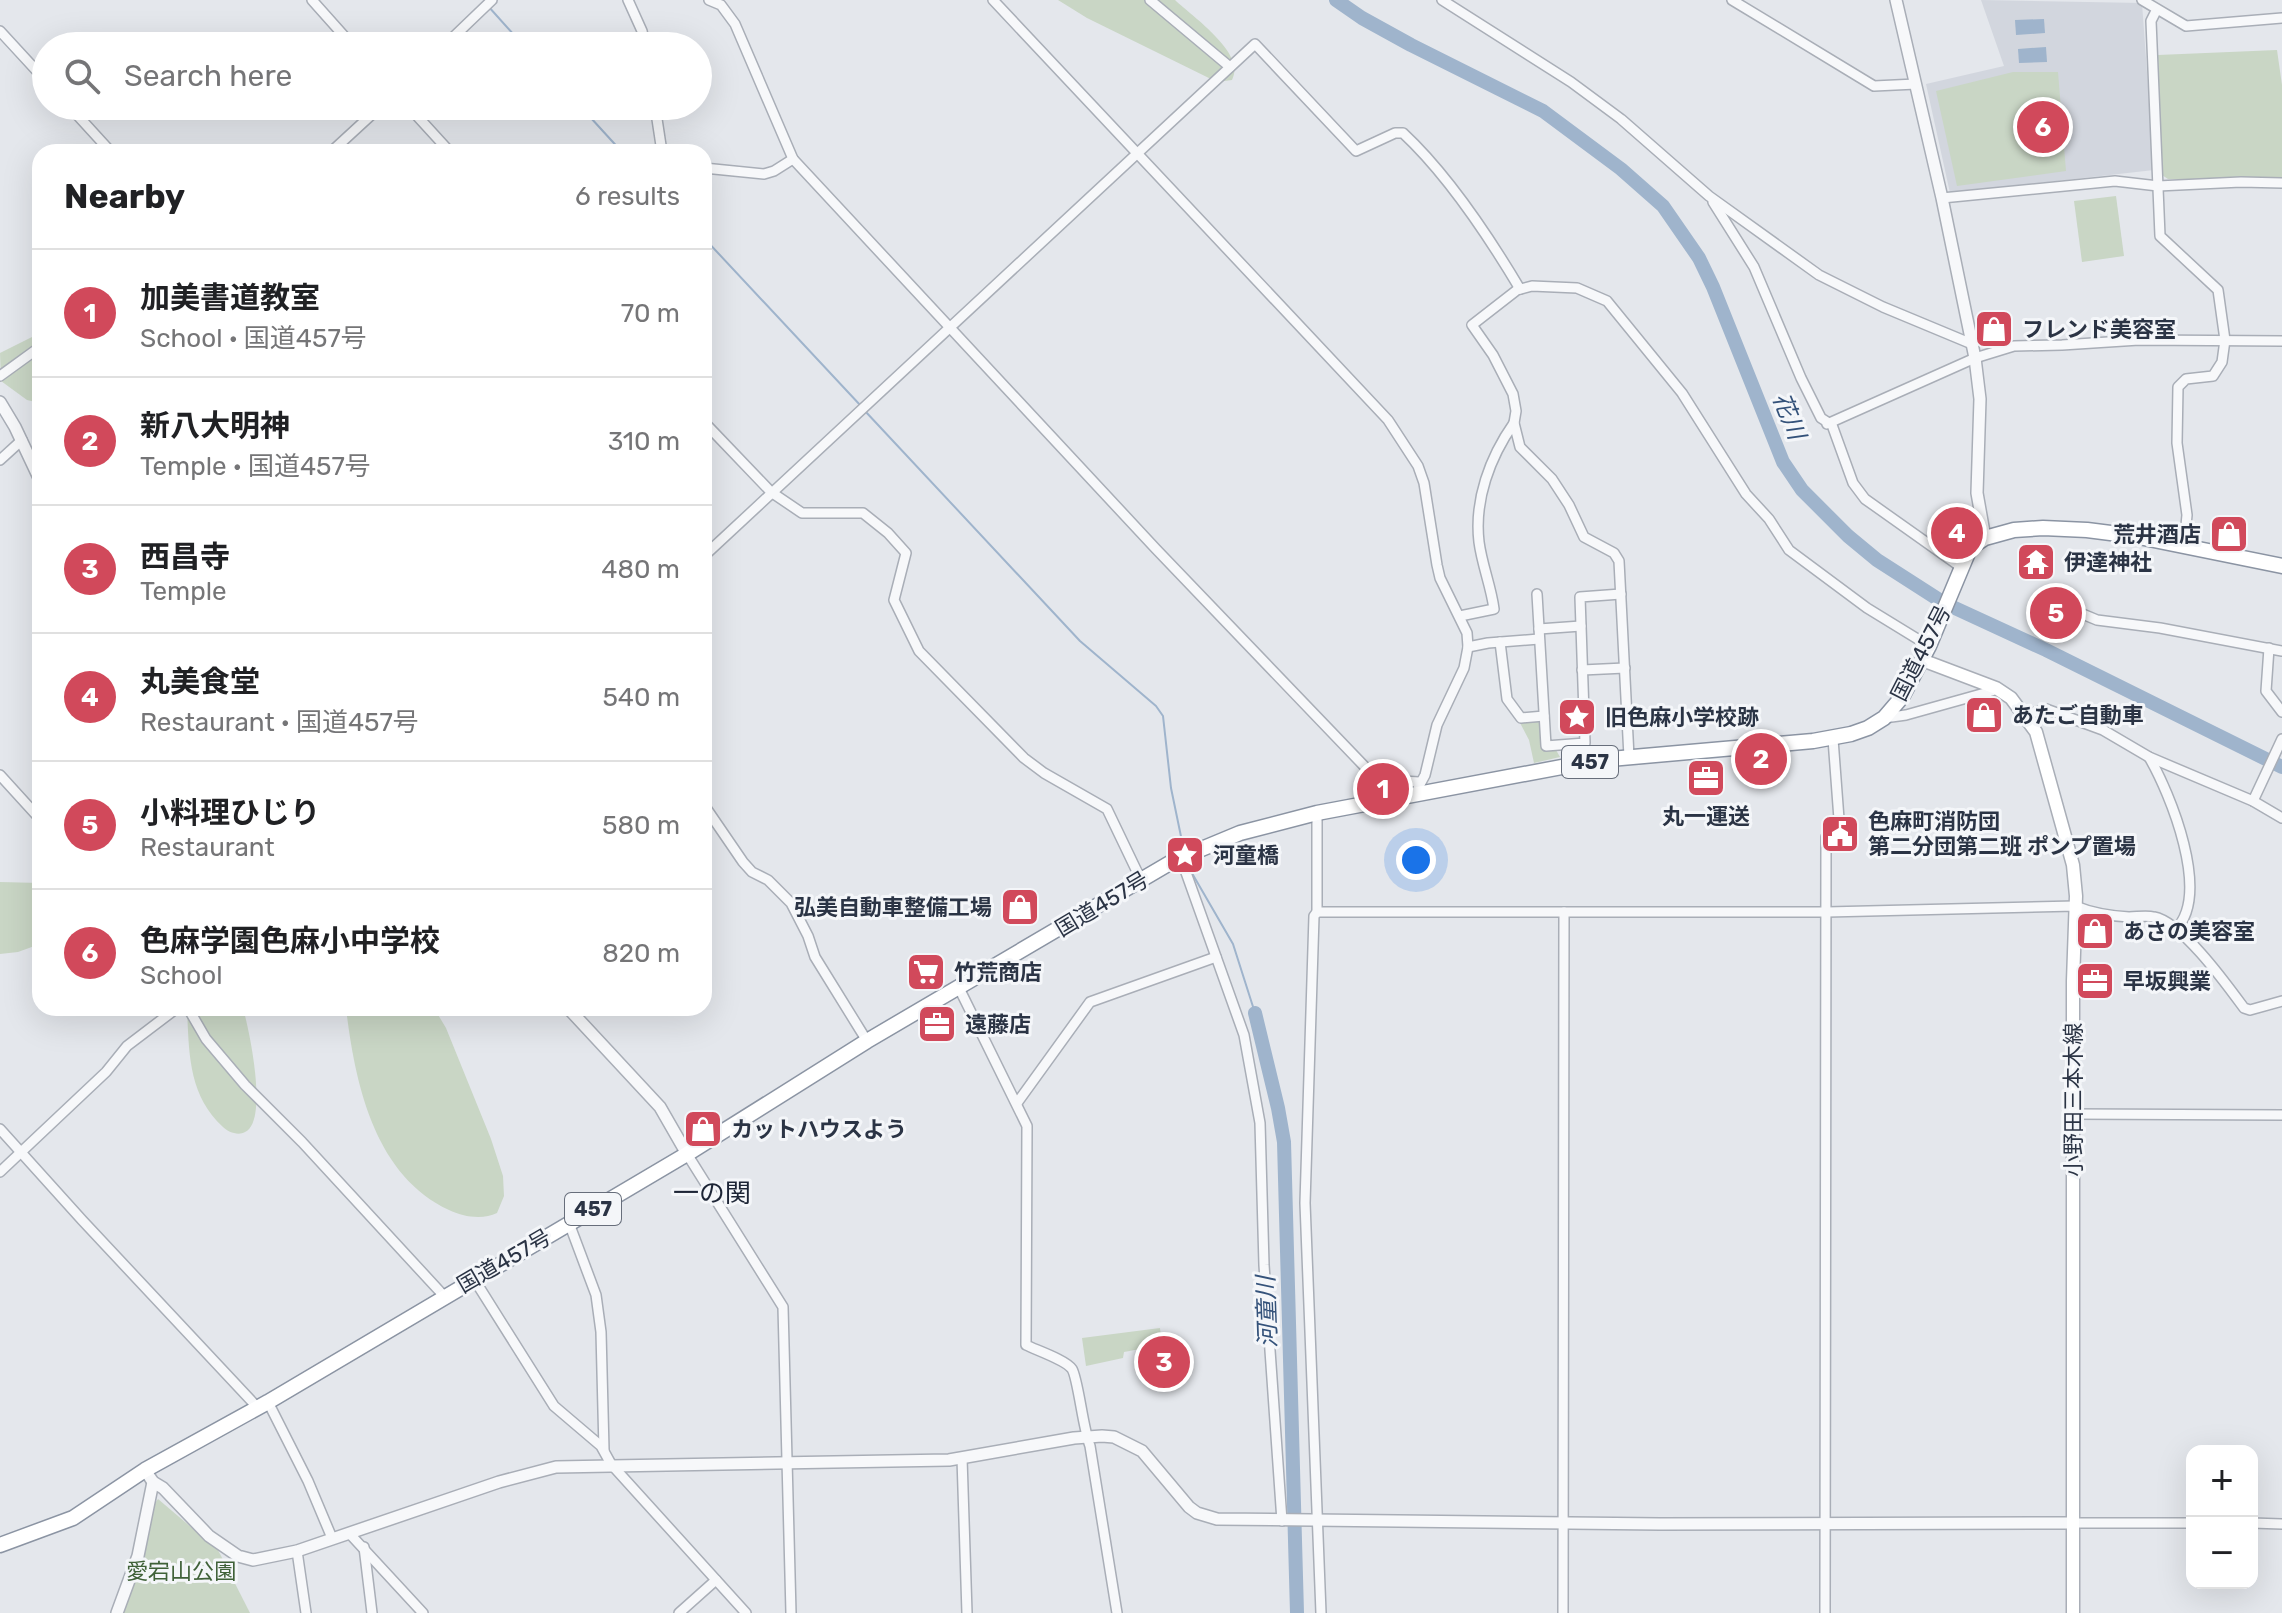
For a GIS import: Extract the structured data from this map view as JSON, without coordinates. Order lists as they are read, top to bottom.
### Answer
{
  "streets": {
    "highway": ["国道457号", "457"],
    "main road": ["小野田三本木線"]
  },
  "crossings": [
    ["国道457号", "小野田三本木線"]
  ],
  "districts": ["一の関"],
  "water": ["花川", "河童川"],
  "parks": ["愛宕山公園"],
  "places": {
    "shop": [
      "フレンド美容室",
      "荒井酒店",
      "あたご自動車",
      "弘美自動車整備工場",
      "あさの美容室",
      "カットハウスよう"
    ],
    "temple": ["伊達神社"],
    "place": ["旧色麻小学校跡", "河童橋"],
    "office": ["丸一運送", "早坂興業", "遠藤店"],
    "public building": ["色麻町消防団 第二分団第二班 ポンプ置場"],
    "supermarket": ["竹荒商店"]
  },
  "page": {
    "search": "Search here",
    "pins": [
      "6",
      "4",
      "5",
      "2",
      "1",
      "3"
    ],
    "heading": ["Nearby", "6 results"],
    "list": [
      {
        "mark": "1",
        "name": "加美書道教室",
        "note": "School · 国道457号",
        "value": "70 m"
      },
      {
        "mark": "2",
        "name": "新八大明神",
        "note": "Temple · 国道457号",
        "value": "310 m"
      },
      {
        "mark": "3",
        "name": "西昌寺",
        "note": "Temple",
        "value": "480 m"
      },
      {
        "mark": "4",
        "name": "丸美食堂",
        "note": "Restaurant · 国道457号",
        "value": "540 m"
      },
      {
        "mark": "5",
        "name": "小料理ひじり",
        "note": "Restaurant",
        "value": "580 m"
      },
      {
        "mark": "6",
        "name": "色麻学園色麻小中学校",
        "note": "School",
        "value": "820 m"
      }
    ],
    "map_buttons": ["+", "−"]
  }
}
